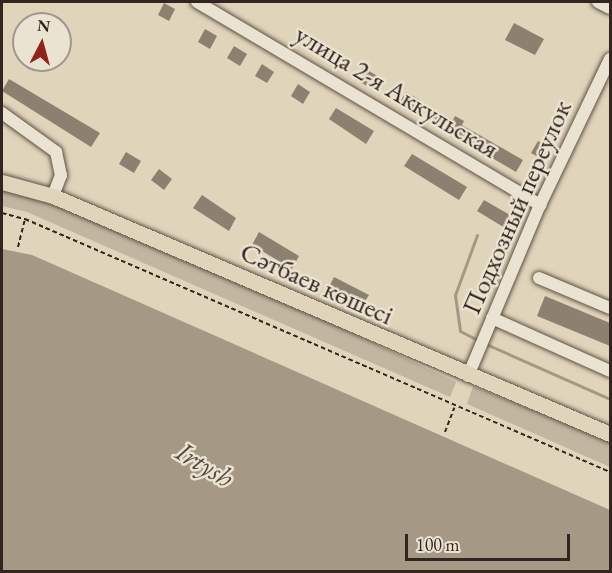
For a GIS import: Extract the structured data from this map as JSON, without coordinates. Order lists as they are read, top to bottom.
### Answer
{
  "streets": {
    "main road": ["Сәтбаев көшесі"],
    "street": ["улица 2-я Аккульская", "Подхозный переулок"]
  },
  "crossings": [
    ["улица 2-я Аккульская", "Подхозный переулок"],
    ["Подхозный переулок", "Сәтбаев көшесі"]
  ],
  "water": ["Irtysh"],
  "scale_bar": "100 m",
  "north": "top"
}
